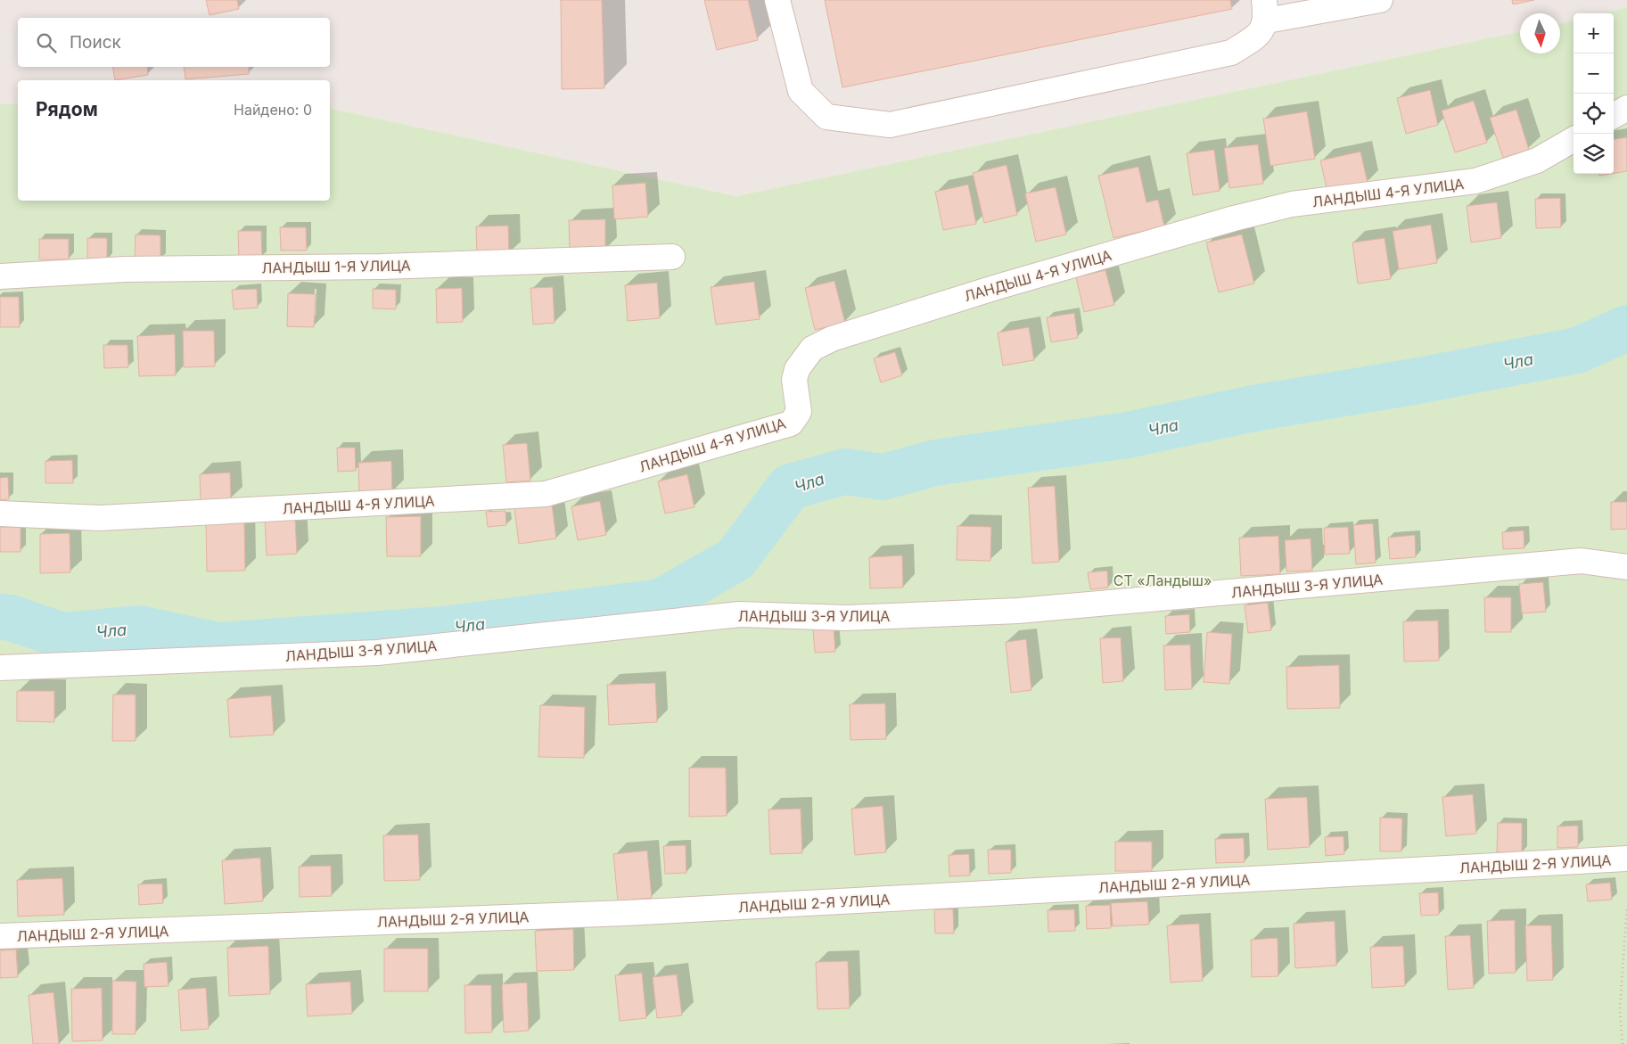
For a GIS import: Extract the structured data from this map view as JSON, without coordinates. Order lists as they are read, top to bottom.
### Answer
{
  "streets": {
    "street": [
      "ЛАНДЫШ 4-Я УЛИЦА",
      "ЛАНДЫШ 1-Я УЛИЦА",
      "ЛАНДЫШ 3-Я УЛИЦА",
      "ЛАНДЫШ 2-Я УЛИЦА"
    ]
  },
  "water": ["Чла"],
  "parks": ["СТ «Ландыш»"],
  "north": "bottom",
  "page": {
    "map_buttons": ["+", "−"],
    "search": "Поиск",
    "heading": ["Рядом", "Найдено: 0"]
  }
}
